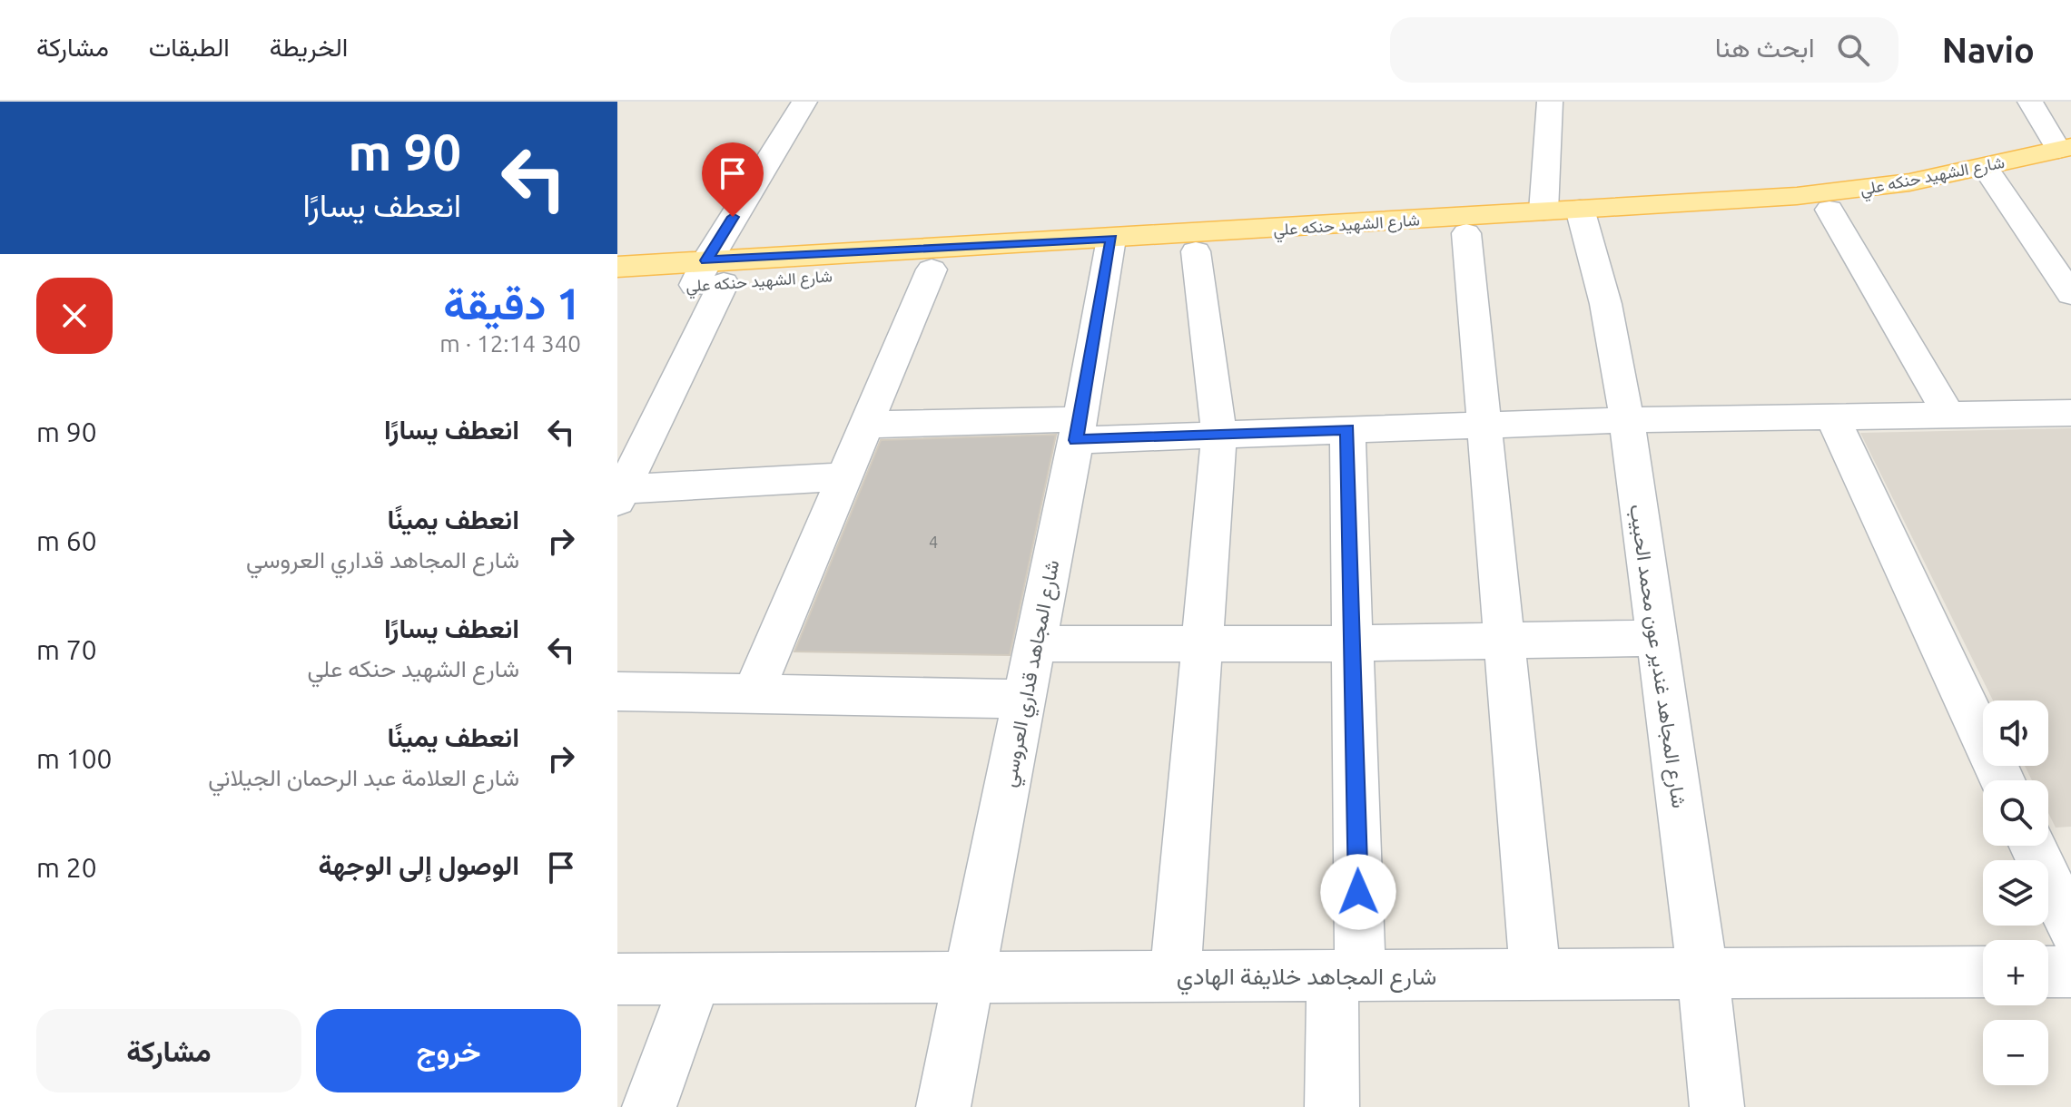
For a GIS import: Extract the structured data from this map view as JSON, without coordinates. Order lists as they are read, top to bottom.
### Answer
{
  "streets": {
    "main road": ["شارع الشهيد حنكه علي"],
    "street": ["شارع المجاهد غندير عون محمد الحبيب", "شارع المجاهد قداري العروسي", "شارع المجاهد خلايفة الهادي"]
  },
  "crossings": [
    ["شارع الشهيد حنكه علي", "شارع المجاهد غندير عون محمد الحبيب"],
    ["شارع الشهيد حنكه علي", "شارع المجاهد قداري العروسي"],
    ["شارع المجاهد غندير عون محمد الحبيب", "شارع المجاهد خلايفة الهادي"],
    ["شارع المجاهد قداري العروسي", "شارع المجاهد خلايفة الهادي"]
  ],
  "house_numbers": ["4"],
  "page": {
    "header": "Navio",
    "search": "ابحث هنا",
    "nav": ["الخريطة", "الطبقات", "مشاركة"],
    "turn": ["90 m", "انعطف يسارًا"],
    "heading": ["1 دقيقة", "340 m · 12:14"],
    "list": [
      {
        "name": "انعطف يسارًا",
        "value": "90 m"
      },
      {
        "name": "انعطف يمينًا",
        "note": "شارع المجاهد قداري العروسي",
        "value": "60 m"
      },
      {
        "name": "انعطف يسارًا",
        "note": "شارع الشهيد حنكه علي",
        "value": "70 m"
      },
      {
        "name": "انعطف يمينًا",
        "note": "شارع العلامة عبد الرحمان الجيلاني",
        "value": "100 m"
      },
      {
        "name": "الوصول إلى الوجهة",
        "value": "20 m"
      }
    ],
    "map_buttons": ["+", "−"],
    "buttons": ["خروج", "مشاركة"]
  }
}
